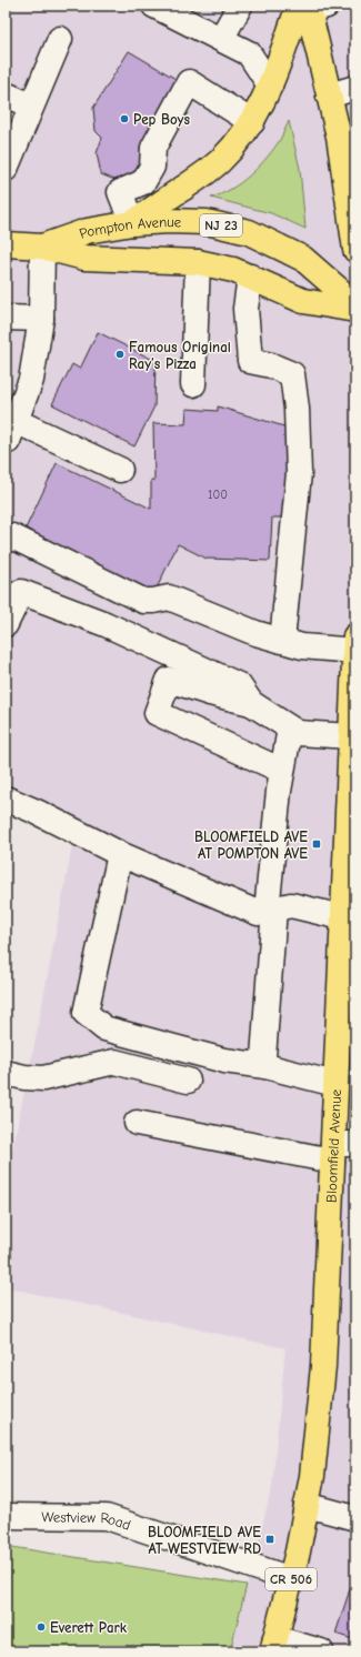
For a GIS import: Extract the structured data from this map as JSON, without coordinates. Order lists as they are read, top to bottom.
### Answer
{
  "streets": {
    "main road": [
      "NJ 23",
      "Pompton Avenue",
      "Bloomfield Avenue",
      "CR 506"
    ],
    "street": ["Westview Road"]
  },
  "crossings": [
    ["Bloomfield Avenue", "Westview Road"]
  ],
  "places": {
    "other": ["Pep Boys", "Famous Original Ray’s Pizza", "Everett Park"],
    "transit": ["BLOOMFIELD AVE AT POMPTON AVE", "BLOOMFIELD AVE AT WESTVIEW RD"]
  },
  "house_numbers": ["100"]
}
